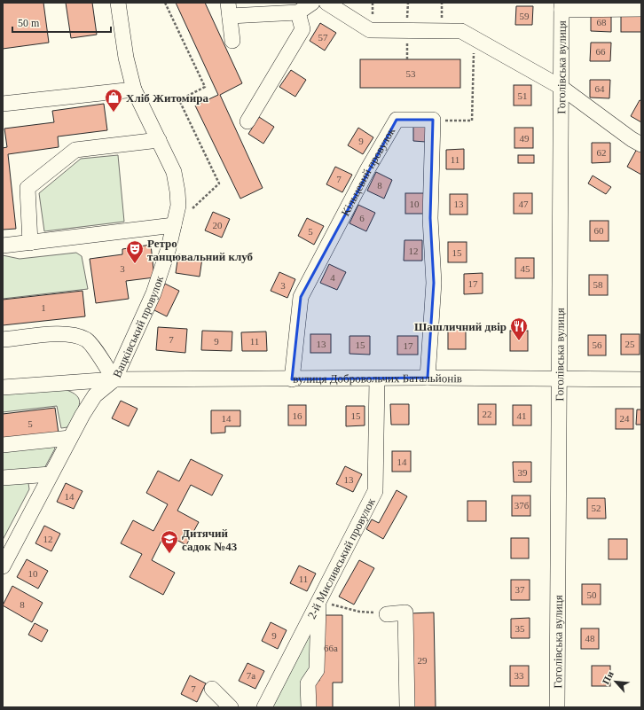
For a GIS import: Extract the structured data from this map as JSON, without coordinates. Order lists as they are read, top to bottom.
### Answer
{
  "streets": {
    "street": [
      "Гоголівська вулиця",
      "Кільцевий провулок",
      "Вацківський провулок",
      "вулиця Добровольчих Батальйонів",
      "2-й Мисливський провулок"
    ]
  },
  "crossings": [
    ["Гоголівська вулиця", "вулиця Добровольчих Батальйонів"],
    ["Кільцевий провулок", "вулиця Добровольчих Батальйонів"],
    ["Вацківський провулок", "вулиця Добровольчих Батальйонів"],
    ["вулиця Добровольчих Батальйонів", "2-й Мисливський провулок"]
  ],
  "places": {
    "shop": ["Хліб Житомира"],
    "theatre": ["Ретро танцювальний клуб"],
    "restaurant": ["Шашличний двір"],
    "school or university": ["Дитячий садок №43"]
  },
  "house_numbers": [
    "59",
    "68",
    "57",
    "66",
    "53",
    "64",
    "51",
    "49",
    "9",
    "62",
    "11",
    "7",
    "8",
    "10",
    "13",
    "47",
    "6",
    "20",
    "60",
    "5",
    "12",
    "15",
    "3",
    "45",
    "4",
    "17",
    "58",
    "3",
    "1",
    "7",
    "9",
    "11",
    "13",
    "25",
    "15",
    "56",
    "17",
    "22",
    "16",
    "15",
    "41",
    "14",
    "24",
    "5",
    "14",
    "39",
    "13",
    "14",
    "37б",
    "52",
    "12",
    "10",
    "11",
    "37",
    "50",
    "8",
    "35",
    "9",
    "48",
    "66а",
    "29",
    "7а",
    "33",
    "7"
  ],
  "scale_bar": "50 m",
  "north": "top left"
}
